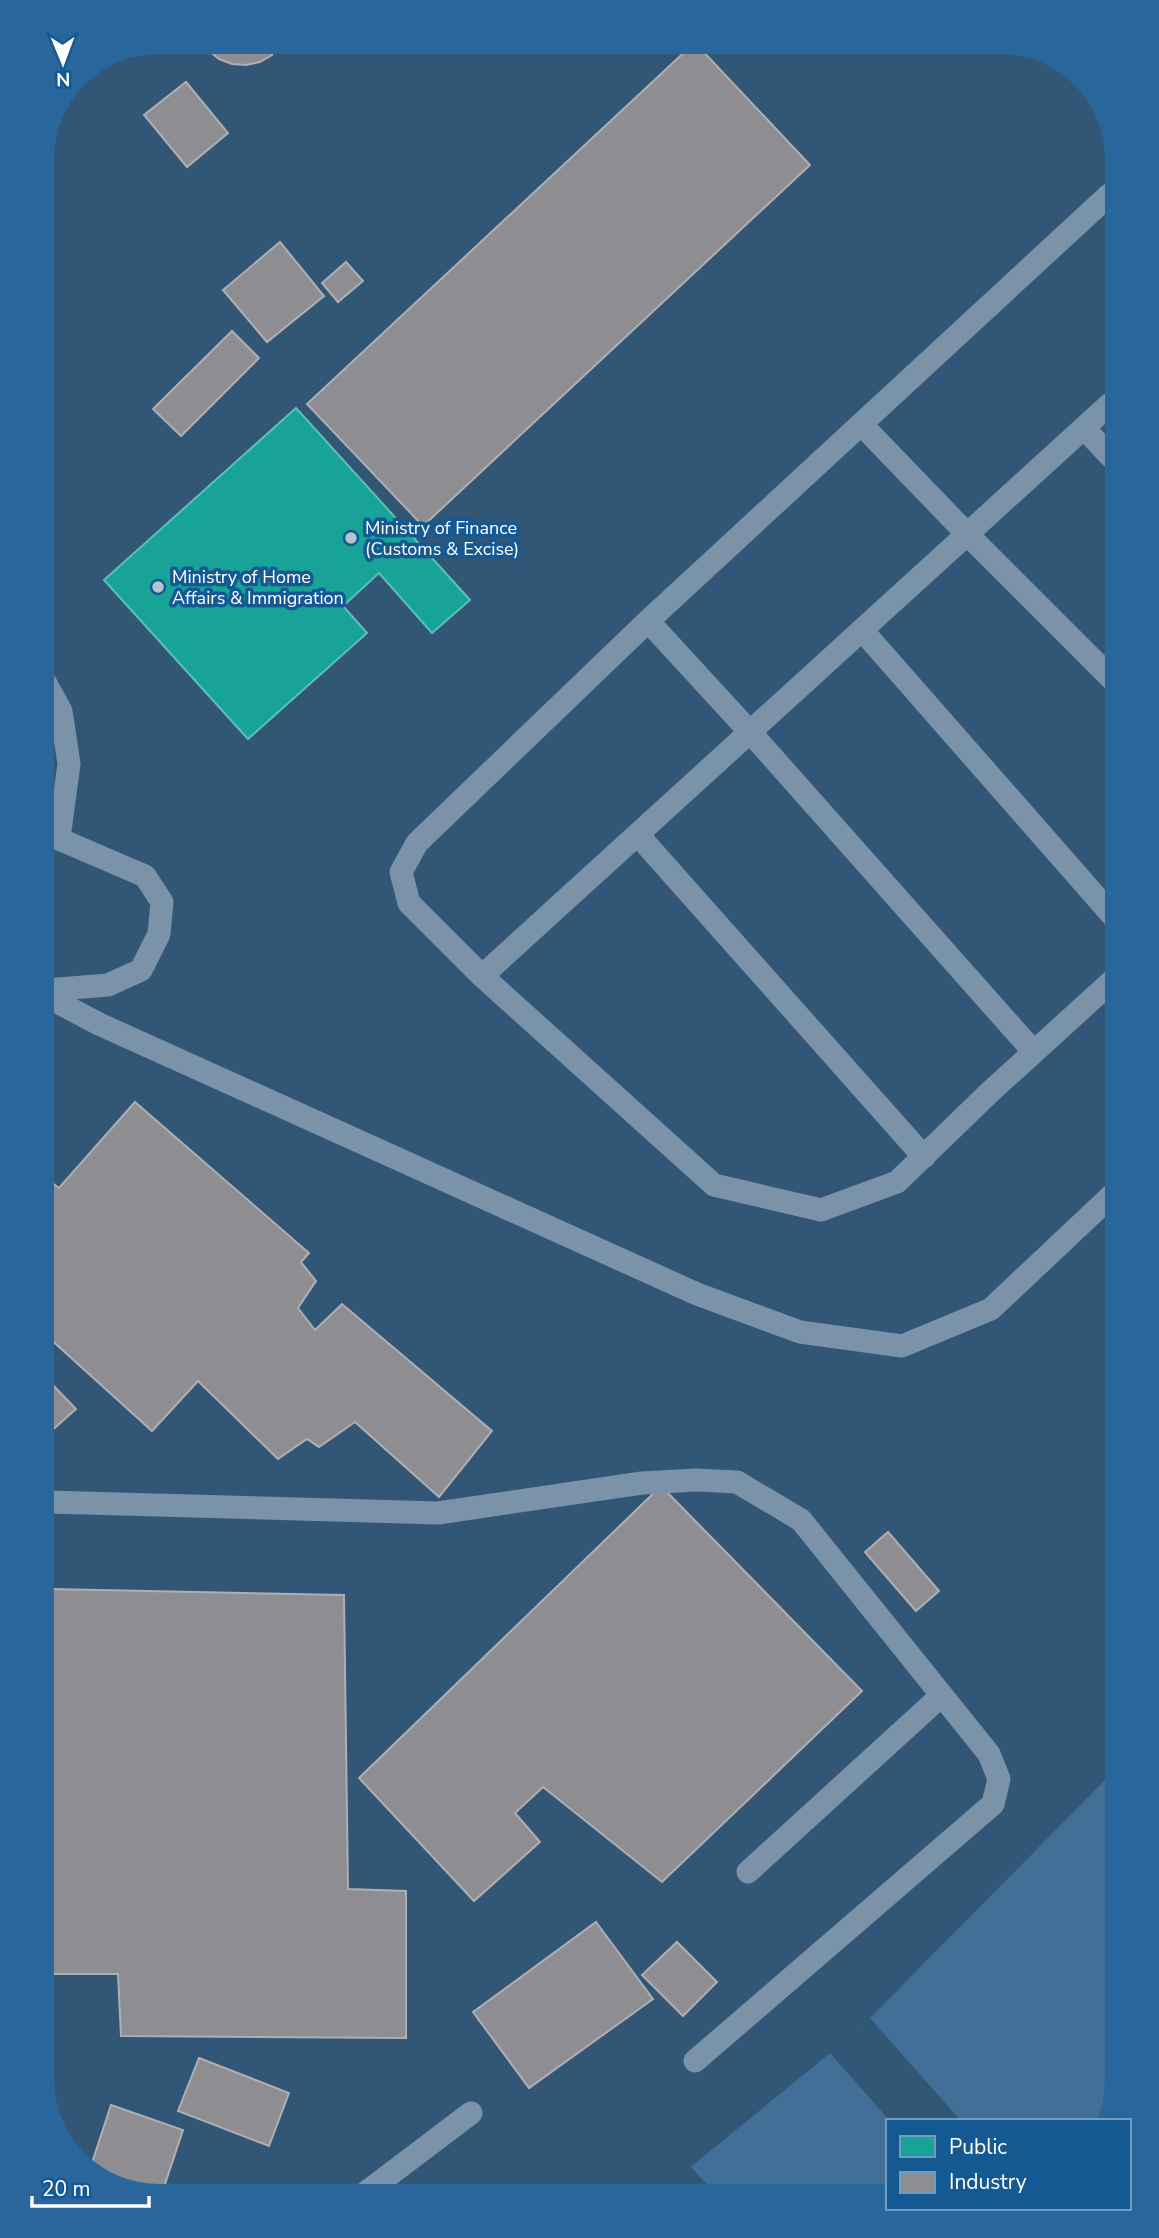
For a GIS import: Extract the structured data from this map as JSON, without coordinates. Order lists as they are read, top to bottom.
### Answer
{
  "places": ["Ministry of Finance (Customs & Excise)", "Ministry of Home Affairs & Immigration"],
  "legend": ["Public", "Industry"],
  "scale_bar": "20 m",
  "north": "bottom"
}
